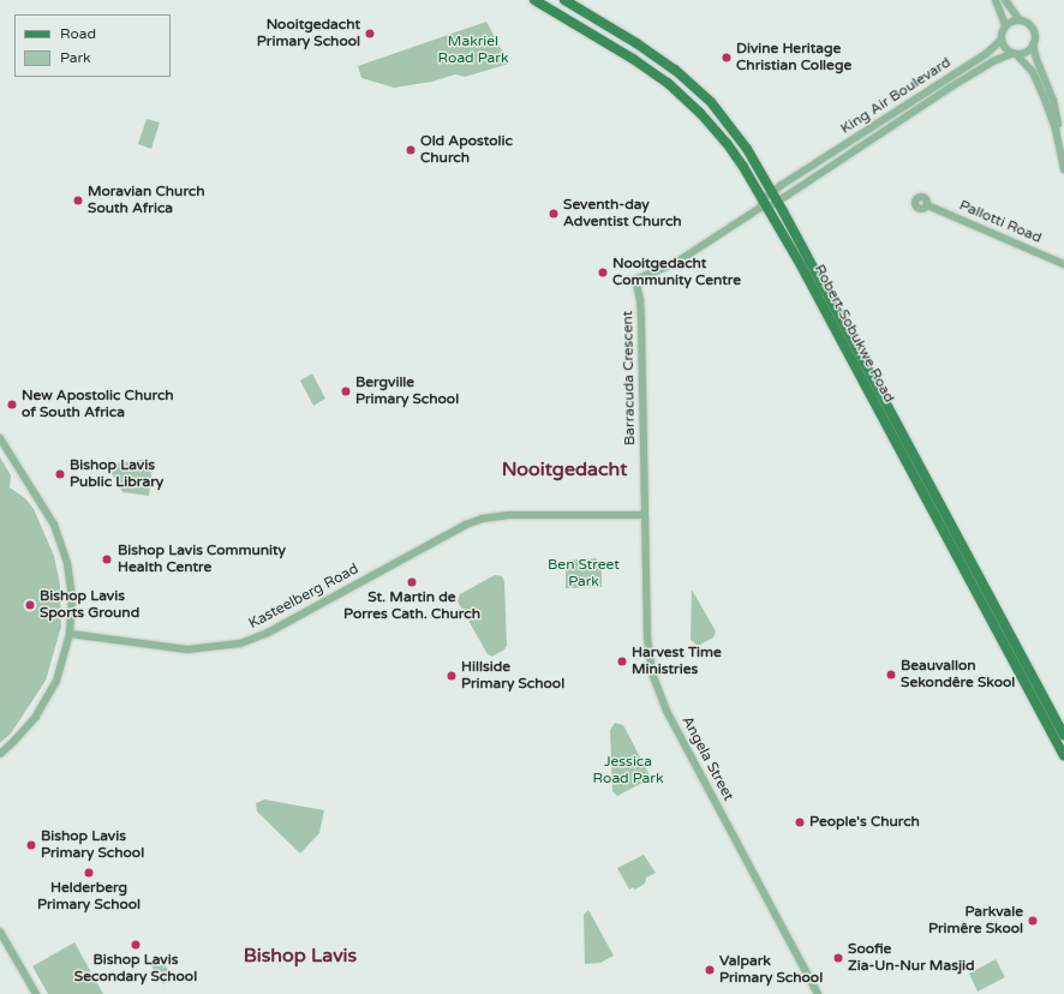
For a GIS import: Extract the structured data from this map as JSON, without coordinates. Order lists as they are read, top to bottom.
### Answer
{
  "streets": {
    "main road": ["Robert Sobukwe Road"],
    "street": [
      "King Air Boulevard",
      "Pallotti Road",
      "Barracuda Crescent",
      "Kasteelberg Road",
      "Angela Street"
    ]
  },
  "crossings": [
    ["King Air Boulevard", "Robert Sobukwe Road"],
    ["Robert Sobukwe Road", "Barracuda Crescent"],
    ["Barracuda Crescent", "Kasteelberg Road"],
    ["Barracuda Crescent", "Angela Street"],
    ["Kasteelberg Road", "Angela Street"]
  ],
  "districts": ["Nooitgedacht", "Bishop Lavis"],
  "parks": ["Makriel Road Park", "Ben Street Park", "Jessica Road Park"],
  "places": [
    "Nooitgedacht Primary School",
    "Divine Heritage Christian College",
    "Old Apostolic Church",
    "Moravian Church South Africa",
    "Seventh-day Adventist Church",
    "Nooitgedacht Community Centre",
    "Bergville Primary School",
    "New Apostolic Church of South Africa",
    "Bishop Lavis Public Library",
    "Bishop Lavis Community Health Centre",
    "St. Martin de Porres Cath. Church",
    "Bishop Lavis Sports Ground",
    "Harvest Time Ministries",
    "Beauvallon Sekondêre Skool",
    "Hillside Primary School",
    "People's Church",
    "Bishop Lavis Primary School",
    "Helderberg Primary School",
    "Parkvale Primêre Skool",
    "Bishop Lavis Secondary School",
    "Soofie Zia-Un-Nur Masjid",
    "Valpark Primary School"
  ],
  "legend": ["Road", "Park"]
}
